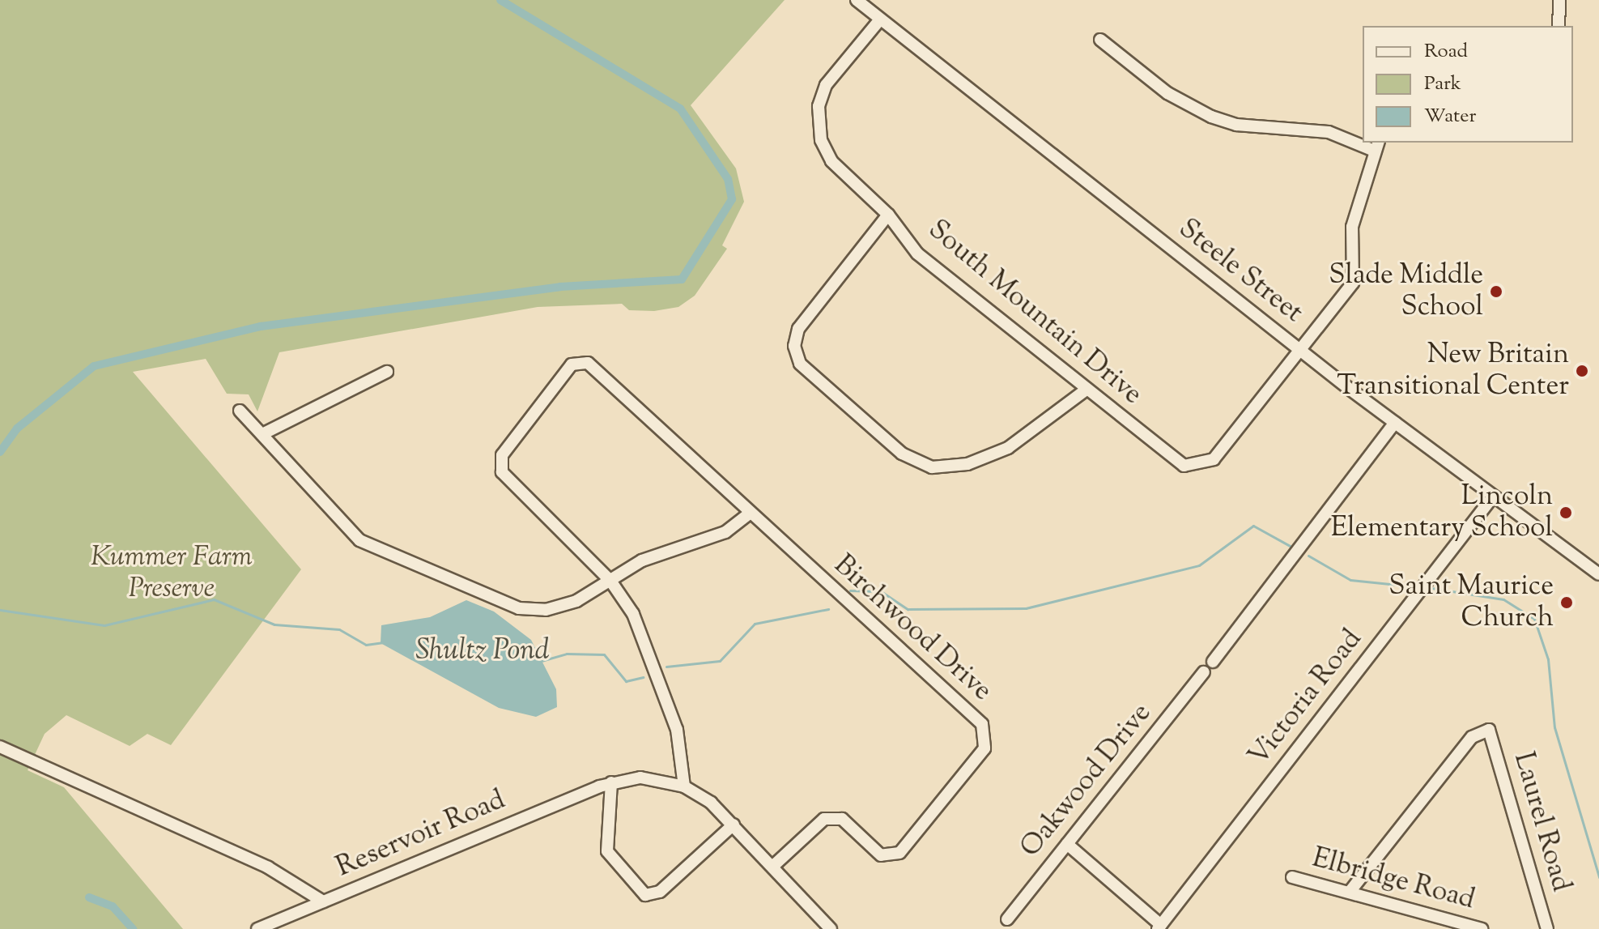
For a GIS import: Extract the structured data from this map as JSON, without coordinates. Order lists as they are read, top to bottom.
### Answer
{
  "streets": {
    "street": [
      "Steele Street",
      "South Mountain Drive",
      "Birchwood Drive",
      "Victoria Road",
      "Oakwood Drive",
      "Laurel Road",
      "Reservoir Road",
      "Elbridge Road"
    ]
  },
  "crossings": [
    ["Steele Street", "South Mountain Drive"],
    ["Steele Street", "Victoria Road"],
    ["Birchwood Drive", "Reservoir Road"],
    ["Laurel Road", "Elbridge Road"]
  ],
  "water": ["Shultz Pond"],
  "parks": ["Kummer Farm Preserve"],
  "places": [
    "Slade Middle School",
    "New Britain Transitional Center",
    "Lincoln Elementary School",
    "Saint Maurice Church"
  ],
  "legend": ["Road", "Park", "Water"]
}
